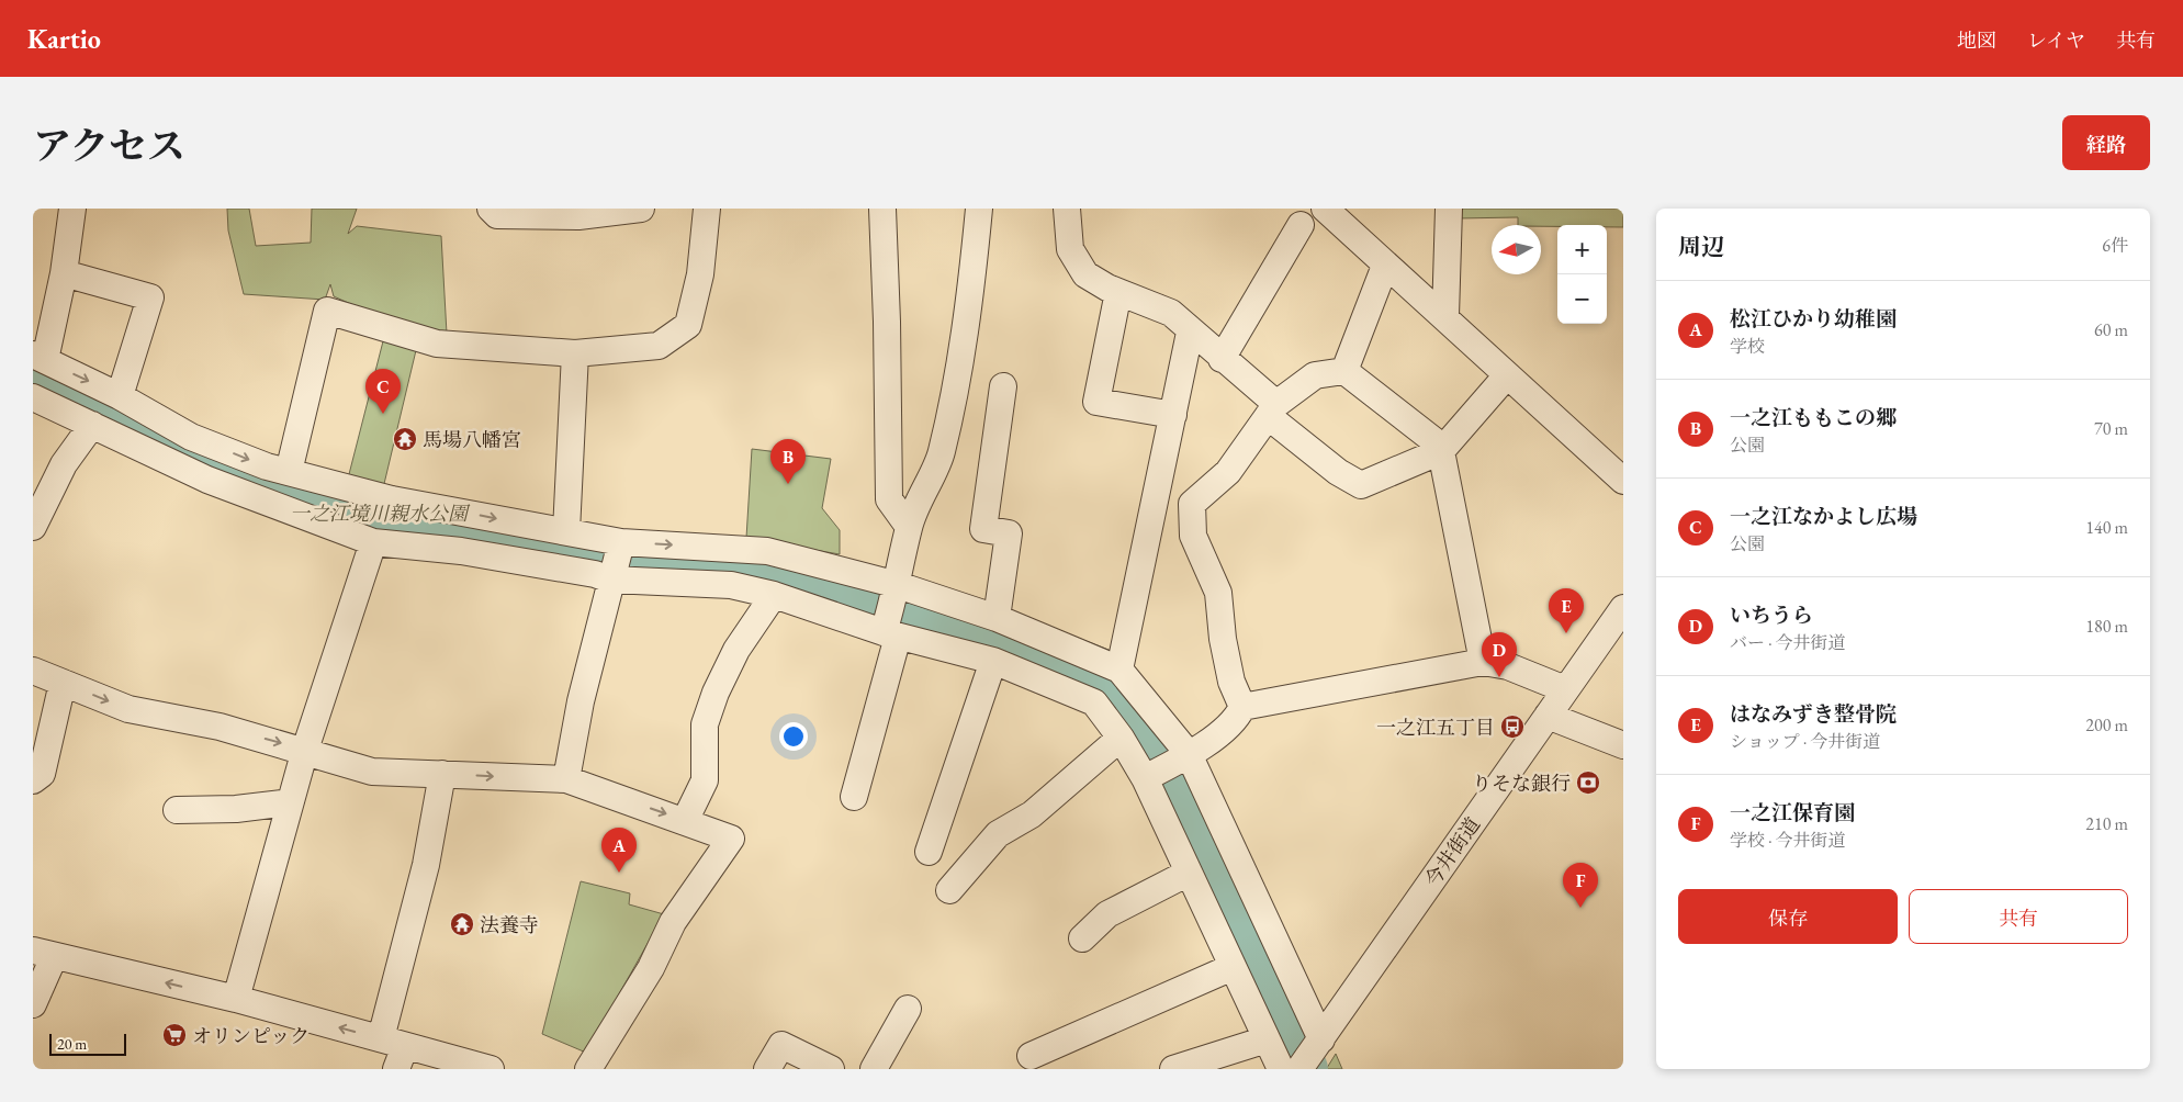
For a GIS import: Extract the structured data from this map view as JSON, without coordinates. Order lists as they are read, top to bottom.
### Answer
{
  "streets": {
    "street": ["今井街道"]
  },
  "parks": ["一之江境川親水公園"],
  "places": {
    "temple": ["馬場八幡宮", "法養寺"],
    "bus stop": ["一之江五丁目"],
    "bank": ["りそな銀行"],
    "supermarket": ["オリンピック"]
  },
  "scale_bar": "20 m",
  "north": "left",
  "page": {
    "header": "Kartio",
    "nav": ["地図", "レイヤ", "共有"],
    "title": "アクセス",
    "buttons": [
      "経路",
      ["保存", "共有"]
    ],
    "heading": ["周辺", "6件"],
    "map_buttons": ["+", "−"],
    "list": [
      {
        "mark": "A",
        "name": "松江ひかり幼稚園",
        "note": "学校",
        "value": "60 m"
      },
      {
        "mark": "B",
        "name": "一之江ももこの郷",
        "note": "公園",
        "value": "70 m"
      },
      {
        "mark": "C",
        "name": "一之江なかよし広場",
        "note": "公園",
        "value": "140 m"
      },
      {
        "mark": "D",
        "name": "いちうら",
        "note": "バー · 今井街道",
        "value": "180 m"
      },
      {
        "mark": "E",
        "name": "はなみずき整骨院",
        "note": "ショップ · 今井街道",
        "value": "200 m"
      },
      {
        "mark": "F",
        "name": "一之江保育園",
        "note": "学校 · 今井街道",
        "value": "210 m"
      }
    ],
    "pins": [
      "C",
      "B",
      "E",
      "D",
      "A",
      "F"
    ],
    "scale": "20 m"
  }
}
